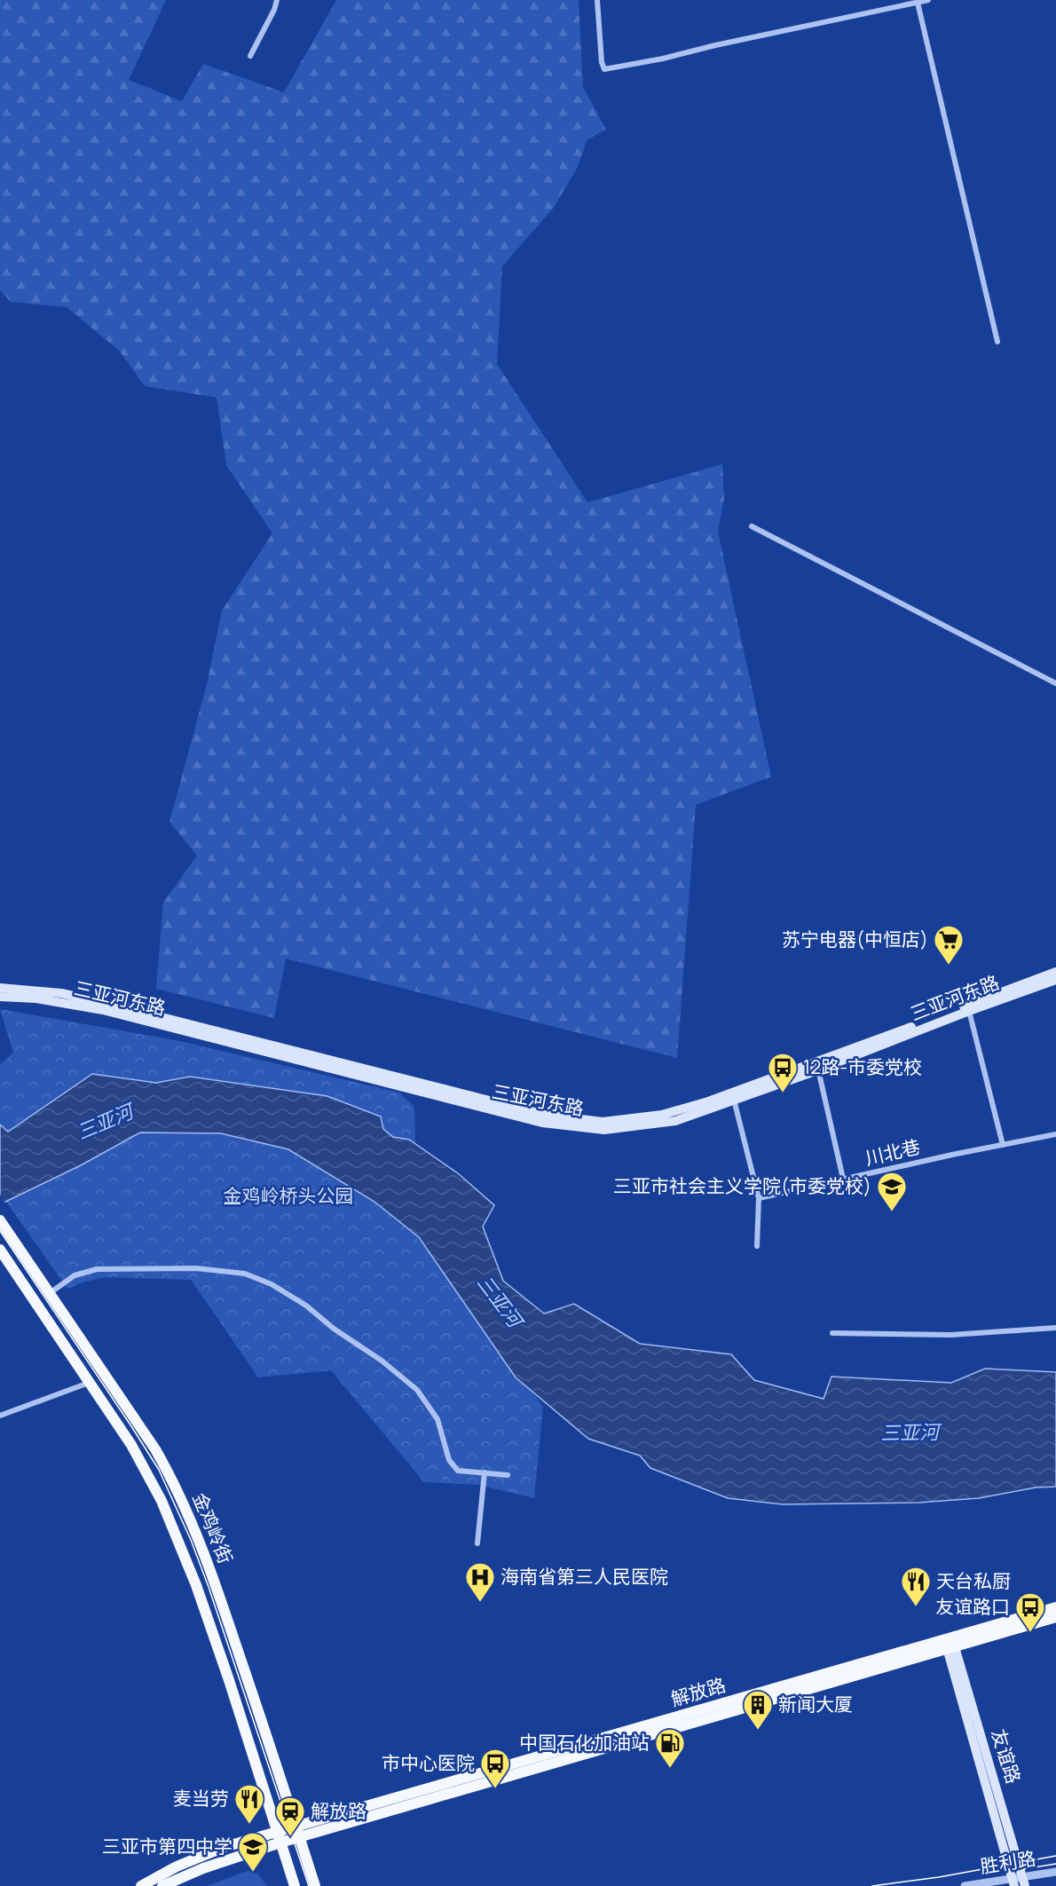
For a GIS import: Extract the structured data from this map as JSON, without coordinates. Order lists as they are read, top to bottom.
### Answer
{
  "streets": {
    "main road": [
      "三亚河东路",
      "金鸡岭街",
      "解放路",
      "友谊路"
    ],
    "street": ["川北巷", "胜利路"]
  },
  "crossings": [
    ["金鸡岭街", "解放路"],
    ["解放路", "友谊路"],
    ["友谊路", "胜利路"]
  ],
  "water": ["三亚河"],
  "parks": ["金鸡岭桥头公园"],
  "places": {
    "supermarket": ["苏宁电器(中恒店)"],
    "bus stop": ["12路-市委党校", "友谊路口", "市中心医院"],
    "school or university": ["三亚市社会主义学院(市委党校)", "三亚市第四中学"],
    "hospital": ["海南省第三人民医院"],
    "restaurant": ["天台私厨", "麦当劳"],
    "building": ["新闻大厦"],
    "fuel station": ["中国石化加油站"],
    "station": ["解放路"]
  }
}
